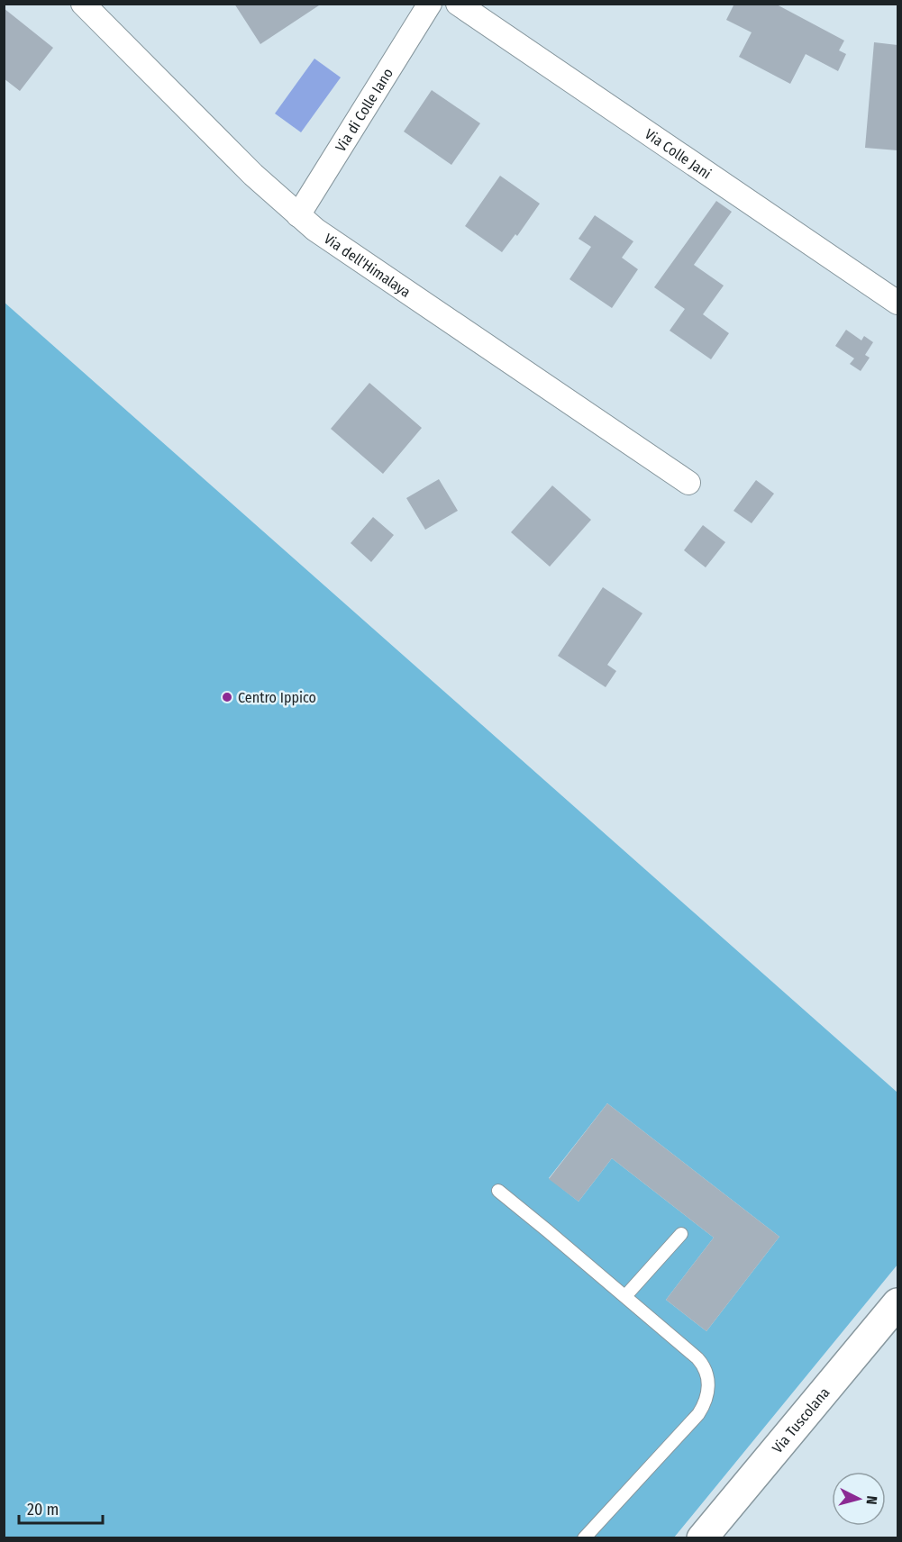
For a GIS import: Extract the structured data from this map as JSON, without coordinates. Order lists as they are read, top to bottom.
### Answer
{
  "streets": {
    "main road": ["Via Tuscolana"],
    "street": ["Via di Colle Iano", "Via Colle Jani", "Via dell'Himalaya"]
  },
  "crossings": [
    ["Via di Colle Iano", "Via dell'Himalaya"]
  ],
  "places": ["Centro Ippico"],
  "scale_bar": "20 m",
  "north": "right"
}
